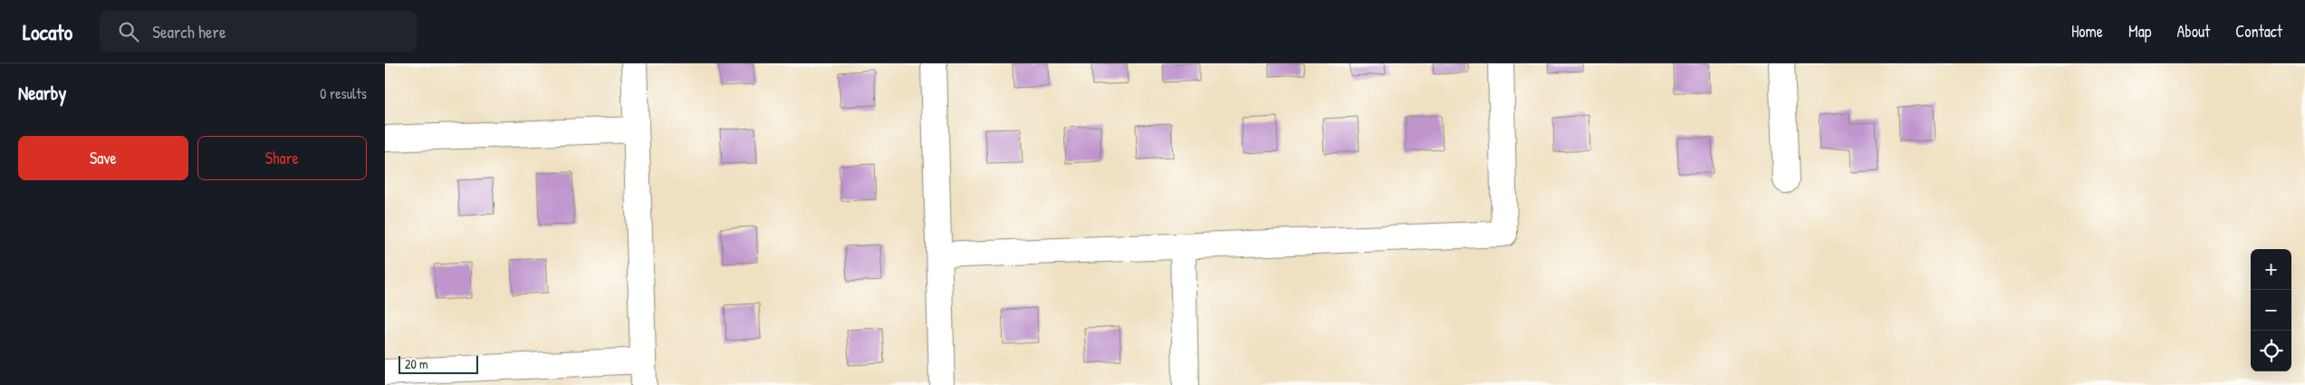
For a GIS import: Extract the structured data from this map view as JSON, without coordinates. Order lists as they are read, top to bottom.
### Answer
{
  "scale_bar": "20 m",
  "page": {
    "header": "Locato",
    "search": "Search here",
    "nav": [
      "Home",
      "Map",
      "About",
      "Contact"
    ],
    "heading": ["Nearby", "0 results"],
    "buttons": ["Save", "Share"],
    "map_buttons": ["+", "−"],
    "scale": "20 m"
  }
}
